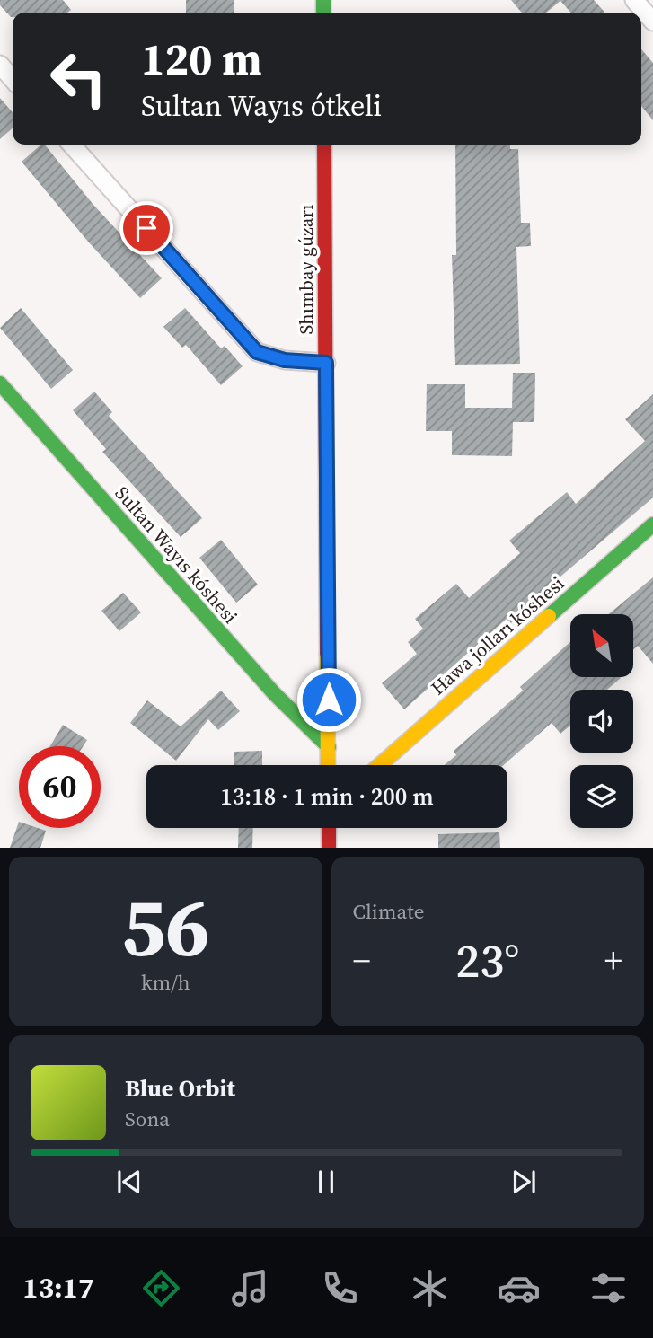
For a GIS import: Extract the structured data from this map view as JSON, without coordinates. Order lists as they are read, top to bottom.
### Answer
{
  "streets": {
    "street": ["Shımbay gúzarı", "Sultan Wayıs kóshesi", "Hawa jolları kóshesi"]
  },
  "crossings": [
    ["Shımbay gúzarı", "Sultan Wayıs kóshesi"]
  ],
  "north": "top left",
  "page": {
    "turn": ["120 m", "Sultan Wayıs ótkeli"],
    "limit": "60",
    "trip": "13:18 · 1 min · 200 m",
    "tile": [
      ["56", "km/h"],
      "Climate"
    ],
    "heat": ["−", "23°", "+"],
    "song": ["Blue Orbit", "Sona"],
    "tabs": "13:17"
  }
}
